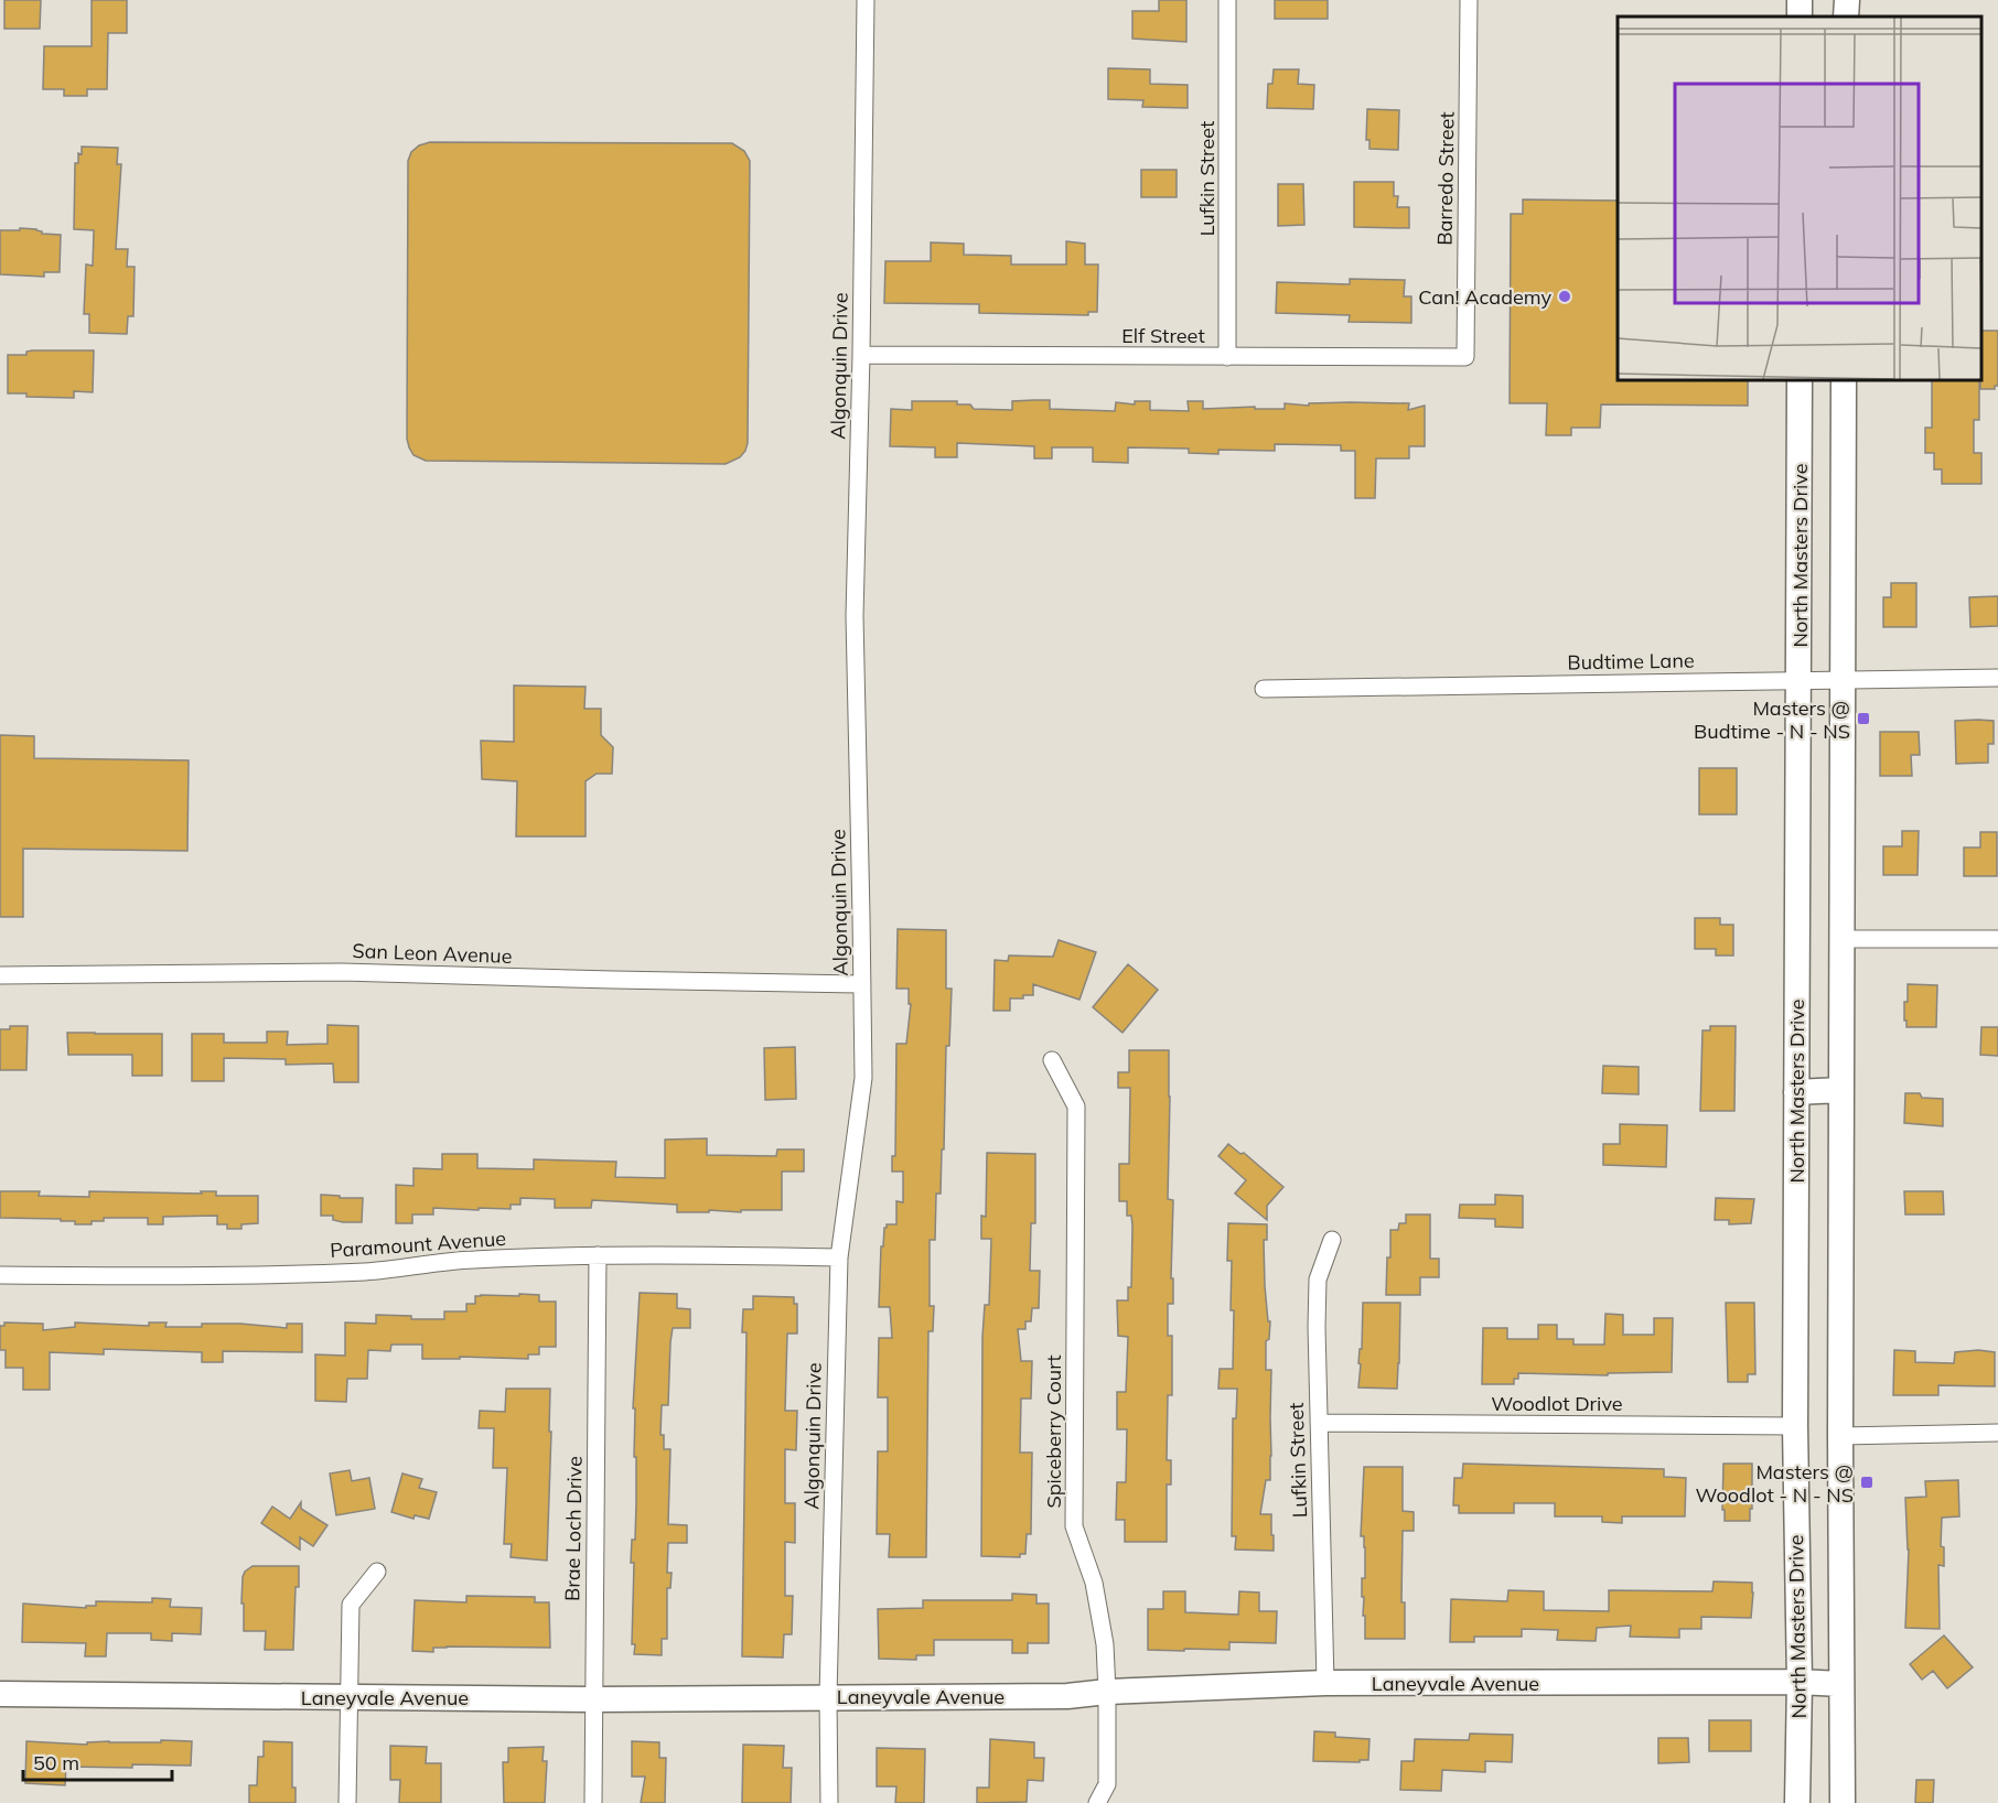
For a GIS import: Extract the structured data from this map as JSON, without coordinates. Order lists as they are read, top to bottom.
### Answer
{
  "streets": {
    "main road": ["North Masters Drive", "Laneyvale Avenue"],
    "street": [
      "Lufkin Street",
      "Barredo Street",
      "Elf Street",
      "Algonquin Drive",
      "Budtime Lane",
      "San Leon Avenue",
      "Paramount Avenue",
      "Woodlot Drive",
      "Spiceberry Court",
      "Brae Loch Drive"
    ]
  },
  "crossings": [
    ["Lufkin Street", "Elf Street"],
    ["Lufkin Street", "Woodlot Drive"],
    ["Lufkin Street", "Laneyvale Avenue"],
    ["Barredo Street", "Elf Street"],
    ["Elf Street", "Algonquin Drive"],
    ["Algonquin Drive", "San Leon Avenue"],
    ["Algonquin Drive", "Paramount Avenue"],
    ["Algonquin Drive", "Laneyvale Avenue"],
    ["North Masters Drive", "Budtime Lane"],
    ["North Masters Drive", "Woodlot Drive"],
    ["North Masters Drive", "Laneyvale Avenue"],
    ["Paramount Avenue", "Brae Loch Drive"],
    ["Spiceberry Court", "Laneyvale Avenue"],
    ["Brae Loch Drive", "Laneyvale Avenue"]
  ],
  "places": {
    "other": ["Can! Academy"],
    "transit": ["Masters @ Budtime - N - NS", "Masters @ Woodlot - N - NS"]
  },
  "scale_bar": "50 m"
}
